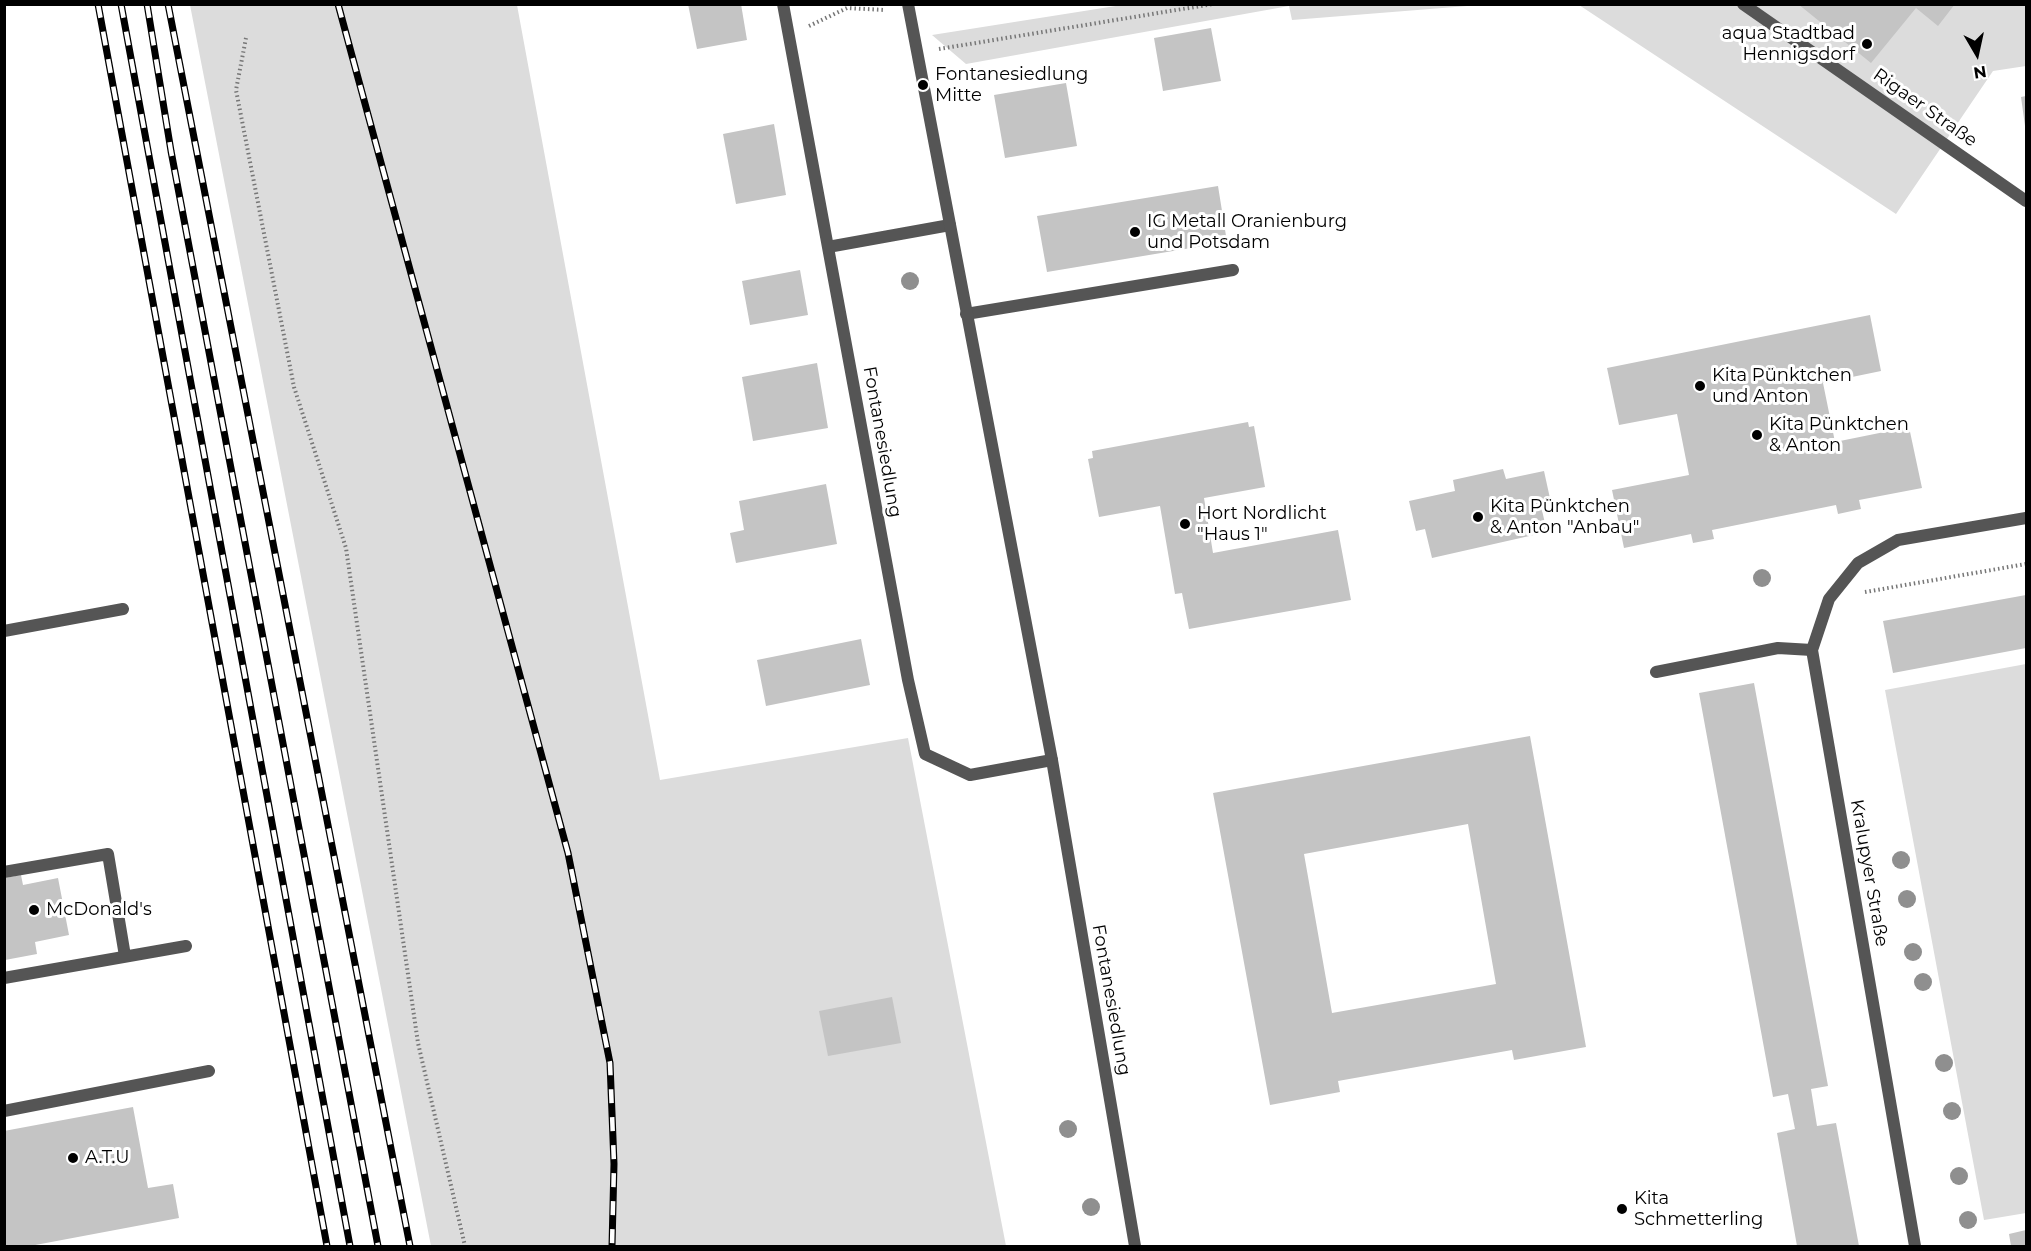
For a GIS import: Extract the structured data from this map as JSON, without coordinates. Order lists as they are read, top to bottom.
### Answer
{
  "streets": {
    "street": ["Rigaer Straße", "Fontanesiedlung", "Kralupyer Straße"]
  },
  "places": [
    "aqua Stadtbad Hennigsdorf",
    "Fontanesiedlung Mitte",
    "IG Metall Oranienburg und Potsdam",
    "Kita Pünktchen und Anton",
    "Kita Pünktchen & Anton",
    "Kita Pünktchen & Anton \"Anbau\"",
    "Hort Nordlicht \"Haus 1\"",
    "McDonald's",
    "A.T.U",
    "Kita Schmetterling"
  ],
  "north": "bottom"
}
